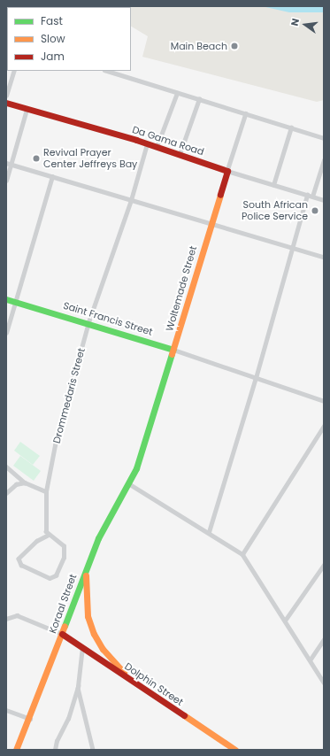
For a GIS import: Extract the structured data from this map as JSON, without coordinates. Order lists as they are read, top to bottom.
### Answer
{
  "streets": {
    "street": [
      "Da Gama Road",
      "Woltemade Street",
      "Saint Francis Street",
      "Drommedaris Street",
      "Koraal Street",
      "Dolphin Street"
    ]
  },
  "crossings": [
    ["Da Gama Road", "Woltemade Street"],
    ["Da Gama Road", "Drommedaris Street"],
    ["Woltemade Street", "Saint Francis Street"],
    ["Woltemade Street", "Koraal Street"],
    ["Saint Francis Street", "Drommedaris Street"],
    ["Koraal Street", "Dolphin Street"]
  ],
  "places": ["Main Beach", "Revival Prayer Center Jeffreys Bay", "South African Police Service"],
  "legend": ["Fast", "Slow", "Jam"],
  "north": "left"
}
